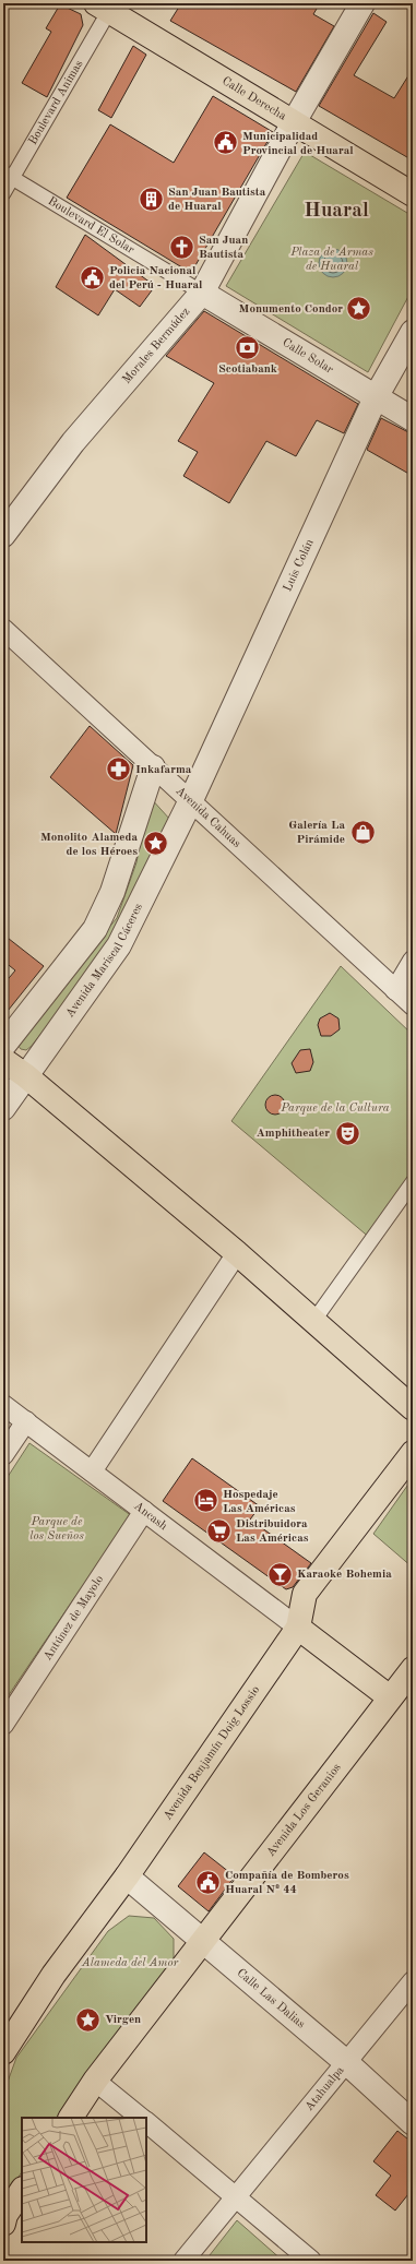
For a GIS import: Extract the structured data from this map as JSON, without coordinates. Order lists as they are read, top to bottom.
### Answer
{
  "streets": {
    "main road": ["Calle Derecha", "Avenida Benjamín Doig Lossio", "Avenida Los Geranios"],
    "street": [
      "Boulevard Animas",
      "Boulevard El Solar",
      "Morales Bermúdez",
      "Calle Solar",
      "Luis Colán",
      "Avenida Cahuas",
      "Avenida Mariscal Cáceres",
      "Ancash",
      "Antúnez de Mayolo",
      "Calle Las Dalias",
      "Atahualpa"
    ]
  },
  "crossings": [
    ["Calle Derecha", "Boulevard Animas"],
    ["Calle Derecha", "Morales Bermúdez"],
    ["Boulevard Animas", "Boulevard El Solar"],
    ["Boulevard El Solar", "Morales Bermúdez"],
    ["Boulevard El Solar", "Calle Solar"],
    ["Morales Bermúdez", "Calle Solar"],
    ["Calle Solar", "Luis Colán"],
    ["Luis Colán", "Avenida Cahuas"],
    ["Luis Colán", "Avenida Mariscal Cáceres"],
    ["Avenida Cahuas", "Avenida Mariscal Cáceres"],
    ["Ancash", "Antúnez de Mayolo"],
    ["Ancash", "Avenida Benjamín Doig Lossio"],
    ["Avenida Benjamín Doig Lossio", "Calle Las Dalias"],
    ["Avenida Los Geranios", "Calle Las Dalias"],
    ["Calle Las Dalias", "Atahualpa"]
  ],
  "districts": ["Huaral"],
  "parks": [
    "Plaza de Armas de Huaral",
    "Parque de la Cultura",
    "Parque de los Sueños",
    "Alameda del Amor"
  ],
  "places": {
    "public building": ["Municipalidad Provincial de Huaral", "Policia Nacional del Perú - Huaral", "Compañía de Bomberos Huaral Nº 44"],
    "building": ["San Juan Bautista de Huaral"],
    "church": ["San Juan Bautista"],
    "place": ["Monumento Condor", "Monolito Alameda de los Héroes", "Virgen"],
    "bank": ["Scotiabank"],
    "pharmacy": ["Inkafarma"],
    "shop": ["Galería La Pirámide"],
    "theatre": ["Amphitheater"],
    "hotel": ["Hospedaje Las Américas"],
    "supermarket": ["Distribuidora Las Américas"],
    "bar": ["Karaoke Bohemia"]
  }
}
